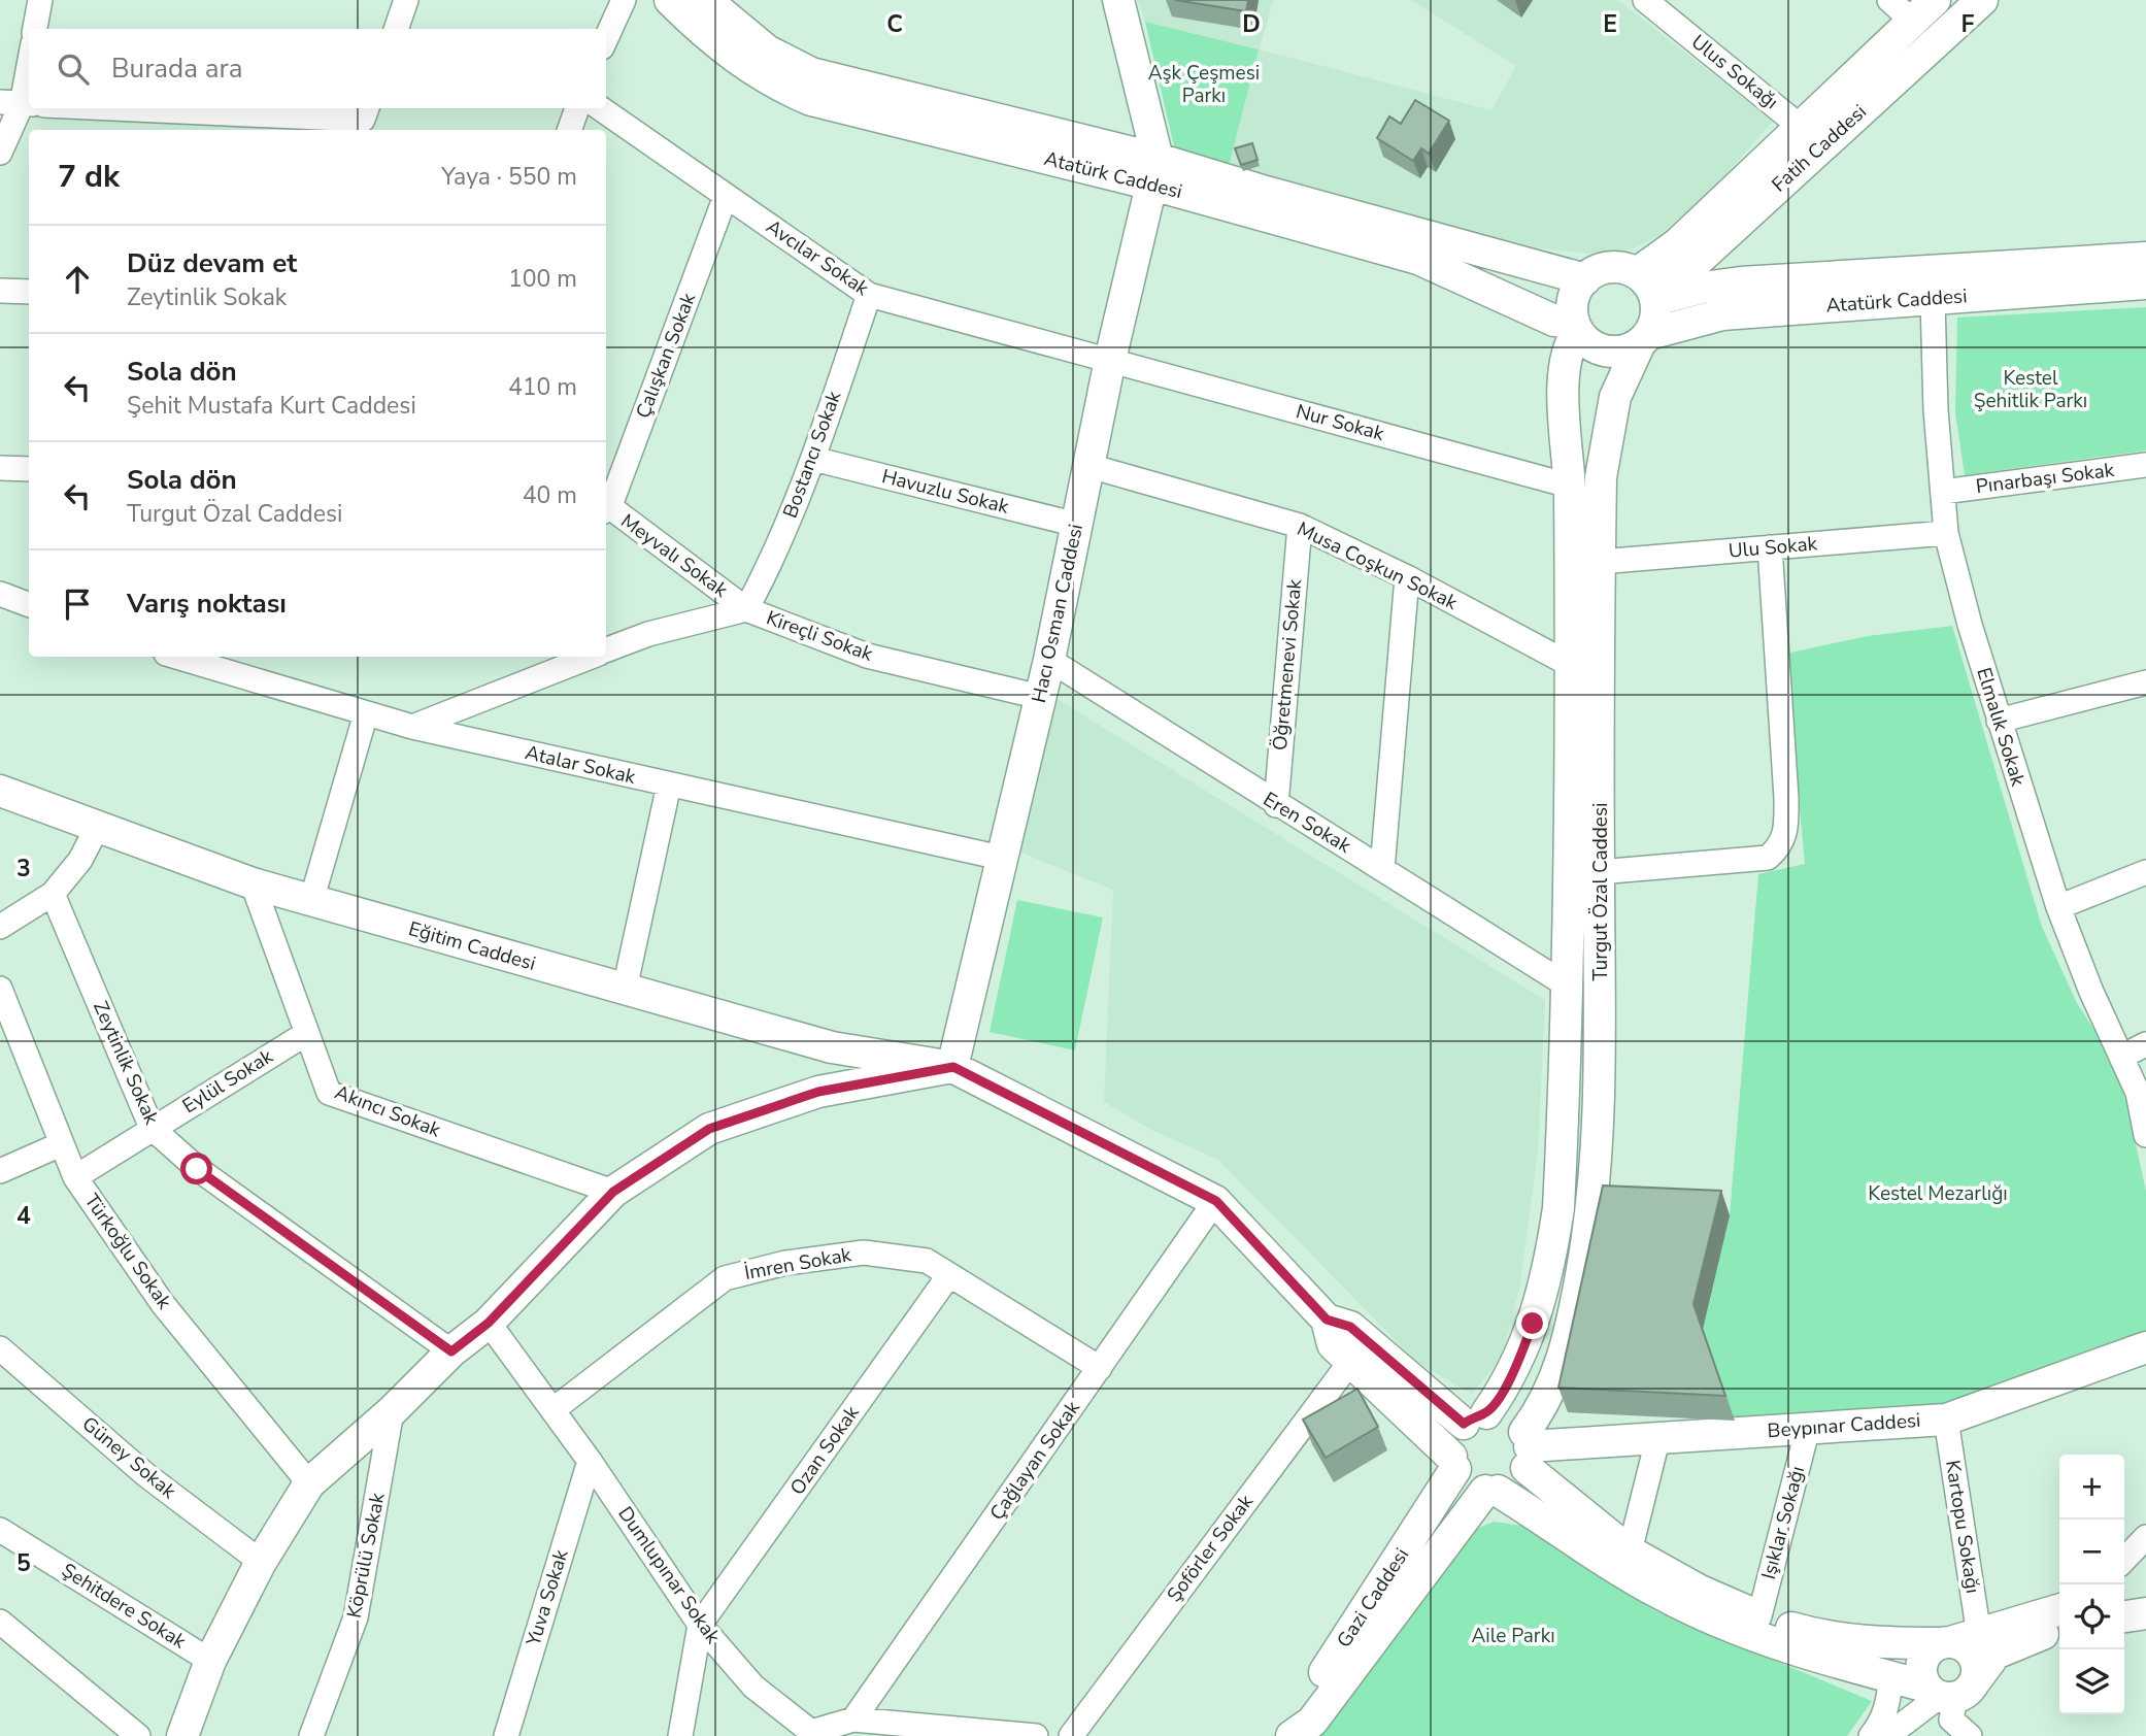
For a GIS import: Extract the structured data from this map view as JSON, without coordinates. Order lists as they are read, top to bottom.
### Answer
{
  "streets": {
    "main road": [
      "Fatih Caddesi",
      "Atatürk Caddesi",
      "Hacı Osman Caddesi",
      "Turgut Özal Caddesi",
      "Eğitim Caddesi",
      "Beypınar Caddesi",
      "Gazi Caddesi"
    ],
    "street": [
      "Ulus Sokağı",
      "Avcılar Sokak",
      "Çalışkan Sokak",
      "Nur Sokak",
      "Bostancı Sokak",
      "Pınarbaşı Sokak",
      "Havuzlu Sokak",
      "Ulu Sokak",
      "Meyvalı Sokak",
      "Musa Coşkun Sokak",
      "Kireçli Sokak",
      "Öğretmenevi Sokak",
      "Elmalık Sokak",
      "Atalar Sokak",
      "Eren Sokak",
      "Zeytinlik Sokak",
      "Eylül Sokak",
      "Akıncı Sokak",
      "Türkoğlu Sokak",
      "İmren Sokak",
      "Ozan Sokak",
      "Güney Sokak",
      "Çağlayan Sokak",
      "Işıklar Sokağı",
      "Kartopu Sokağı",
      "Şoförler Sokak",
      "Köprülü Sokak",
      "Dumlupınar Sokak",
      "Yuva Sokak",
      "Şehitdere Sokak"
    ]
  },
  "crossings": [
    ["Ulus Sokağı", "Fatih Caddesi"],
    ["Fatih Caddesi", "Atatürk Caddesi"],
    ["Fatih Caddesi", "Turgut Özal Caddesi"],
    ["Atatürk Caddesi", "Hacı Osman Caddesi"],
    ["Atatürk Caddesi", "Elmalık Sokak"],
    ["Atatürk Caddesi", "Turgut Özal Caddesi"],
    ["Avcılar Sokak", "Çalışkan Sokak"],
    ["Avcılar Sokak", "Nur Sokak"],
    ["Avcılar Sokak", "Bostancı Sokak"],
    ["Avcılar Sokak", "Hacı Osman Caddesi"],
    ["Nur Sokak", "Hacı Osman Caddesi"],
    ["Nur Sokak", "Turgut Özal Caddesi"],
    ["Bostancı Sokak", "Havuzlu Sokak"],
    ["Bostancı Sokak", "Meyvalı Sokak"],
    ["Bostancı Sokak", "Kireçli Sokak"],
    ["Pınarbaşı Sokak", "Elmalık Sokak"],
    ["Havuzlu Sokak", "Hacı Osman Caddesi"],
    ["Ulu Sokak", "Elmalık Sokak"],
    ["Ulu Sokak", "Turgut Özal Caddesi"],
    ["Meyvalı Sokak", "Kireçli Sokak"],
    ["Musa Coşkun Sokak", "Hacı Osman Caddesi"],
    ["Musa Coşkun Sokak", "Öğretmenevi Sokak"],
    ["Musa Coşkun Sokak", "Turgut Özal Caddesi"],
    ["Hacı Osman Caddesi", "Kireçli Sokak"],
    ["Hacı Osman Caddesi", "Atalar Sokak"],
    ["Hacı Osman Caddesi", "Eren Sokak"],
    ["Hacı Osman Caddesi", "Eğitim Caddesi"],
    ["Kireçli Sokak", "Atalar Sokak"],
    ["Öğretmenevi Sokak", "Eren Sokak"],
    ["Eren Sokak", "Turgut Özal Caddesi"],
    ["Turgut Özal Caddesi", "Beypınar Caddesi"],
    ["Turgut Özal Caddesi", "Gazi Caddesi"],
    ["Eğitim Caddesi", "Akıncı Sokak"],
    ["Eğitim Caddesi", "Çağlayan Sokak"],
    ["Zeytinlik Sokak", "Eylül Sokak"],
    ["Eylül Sokak", "Akıncı Sokak"],
    ["Eylül Sokak", "Türkoğlu Sokak"],
    ["İmren Sokak", "Ozan Sokak"],
    ["İmren Sokak", "Çağlayan Sokak"],
    ["İmren Sokak", "Dumlupınar Sokak"],
    ["Beypınar Caddesi", "Işıklar Sokağı"],
    ["Beypınar Caddesi", "Kartopu Sokağı"],
    ["Beypınar Caddesi", "Gazi Caddesi"],
    ["Ozan Sokak", "Dumlupınar Sokak"],
    ["Çağlayan Sokak", "Dumlupınar Sokak"],
    ["Dumlupınar Sokak", "Yuva Sokak"]
  ],
  "parks": [
    "Aşk Çeşmesi Parkı",
    "Kestel Şehitlik Parkı",
    "Kestel Mezarlığı",
    "Aile Parkı"
  ],
  "page": {
    "search": "Burada ara",
    "heading": ["7 dk", "Yaya · 550 m"],
    "list": [
      ["Düz devam et", "Zeytinlik Sokak", "100 m"],
      ["Sola dön", "Şehit Mustafa Kurt Caddesi", "410 m"],
      ["Sola dön", "Turgut Özal Caddesi", "40 m"],
      "Varış noktası"
    ],
    "map_buttons": ["+", "−"]
  },
  "grid": {
    "columns": [
      "C",
      "D",
      "E",
      "F"
    ],
    "rows": ["3", "4", "5"]
  }
}
